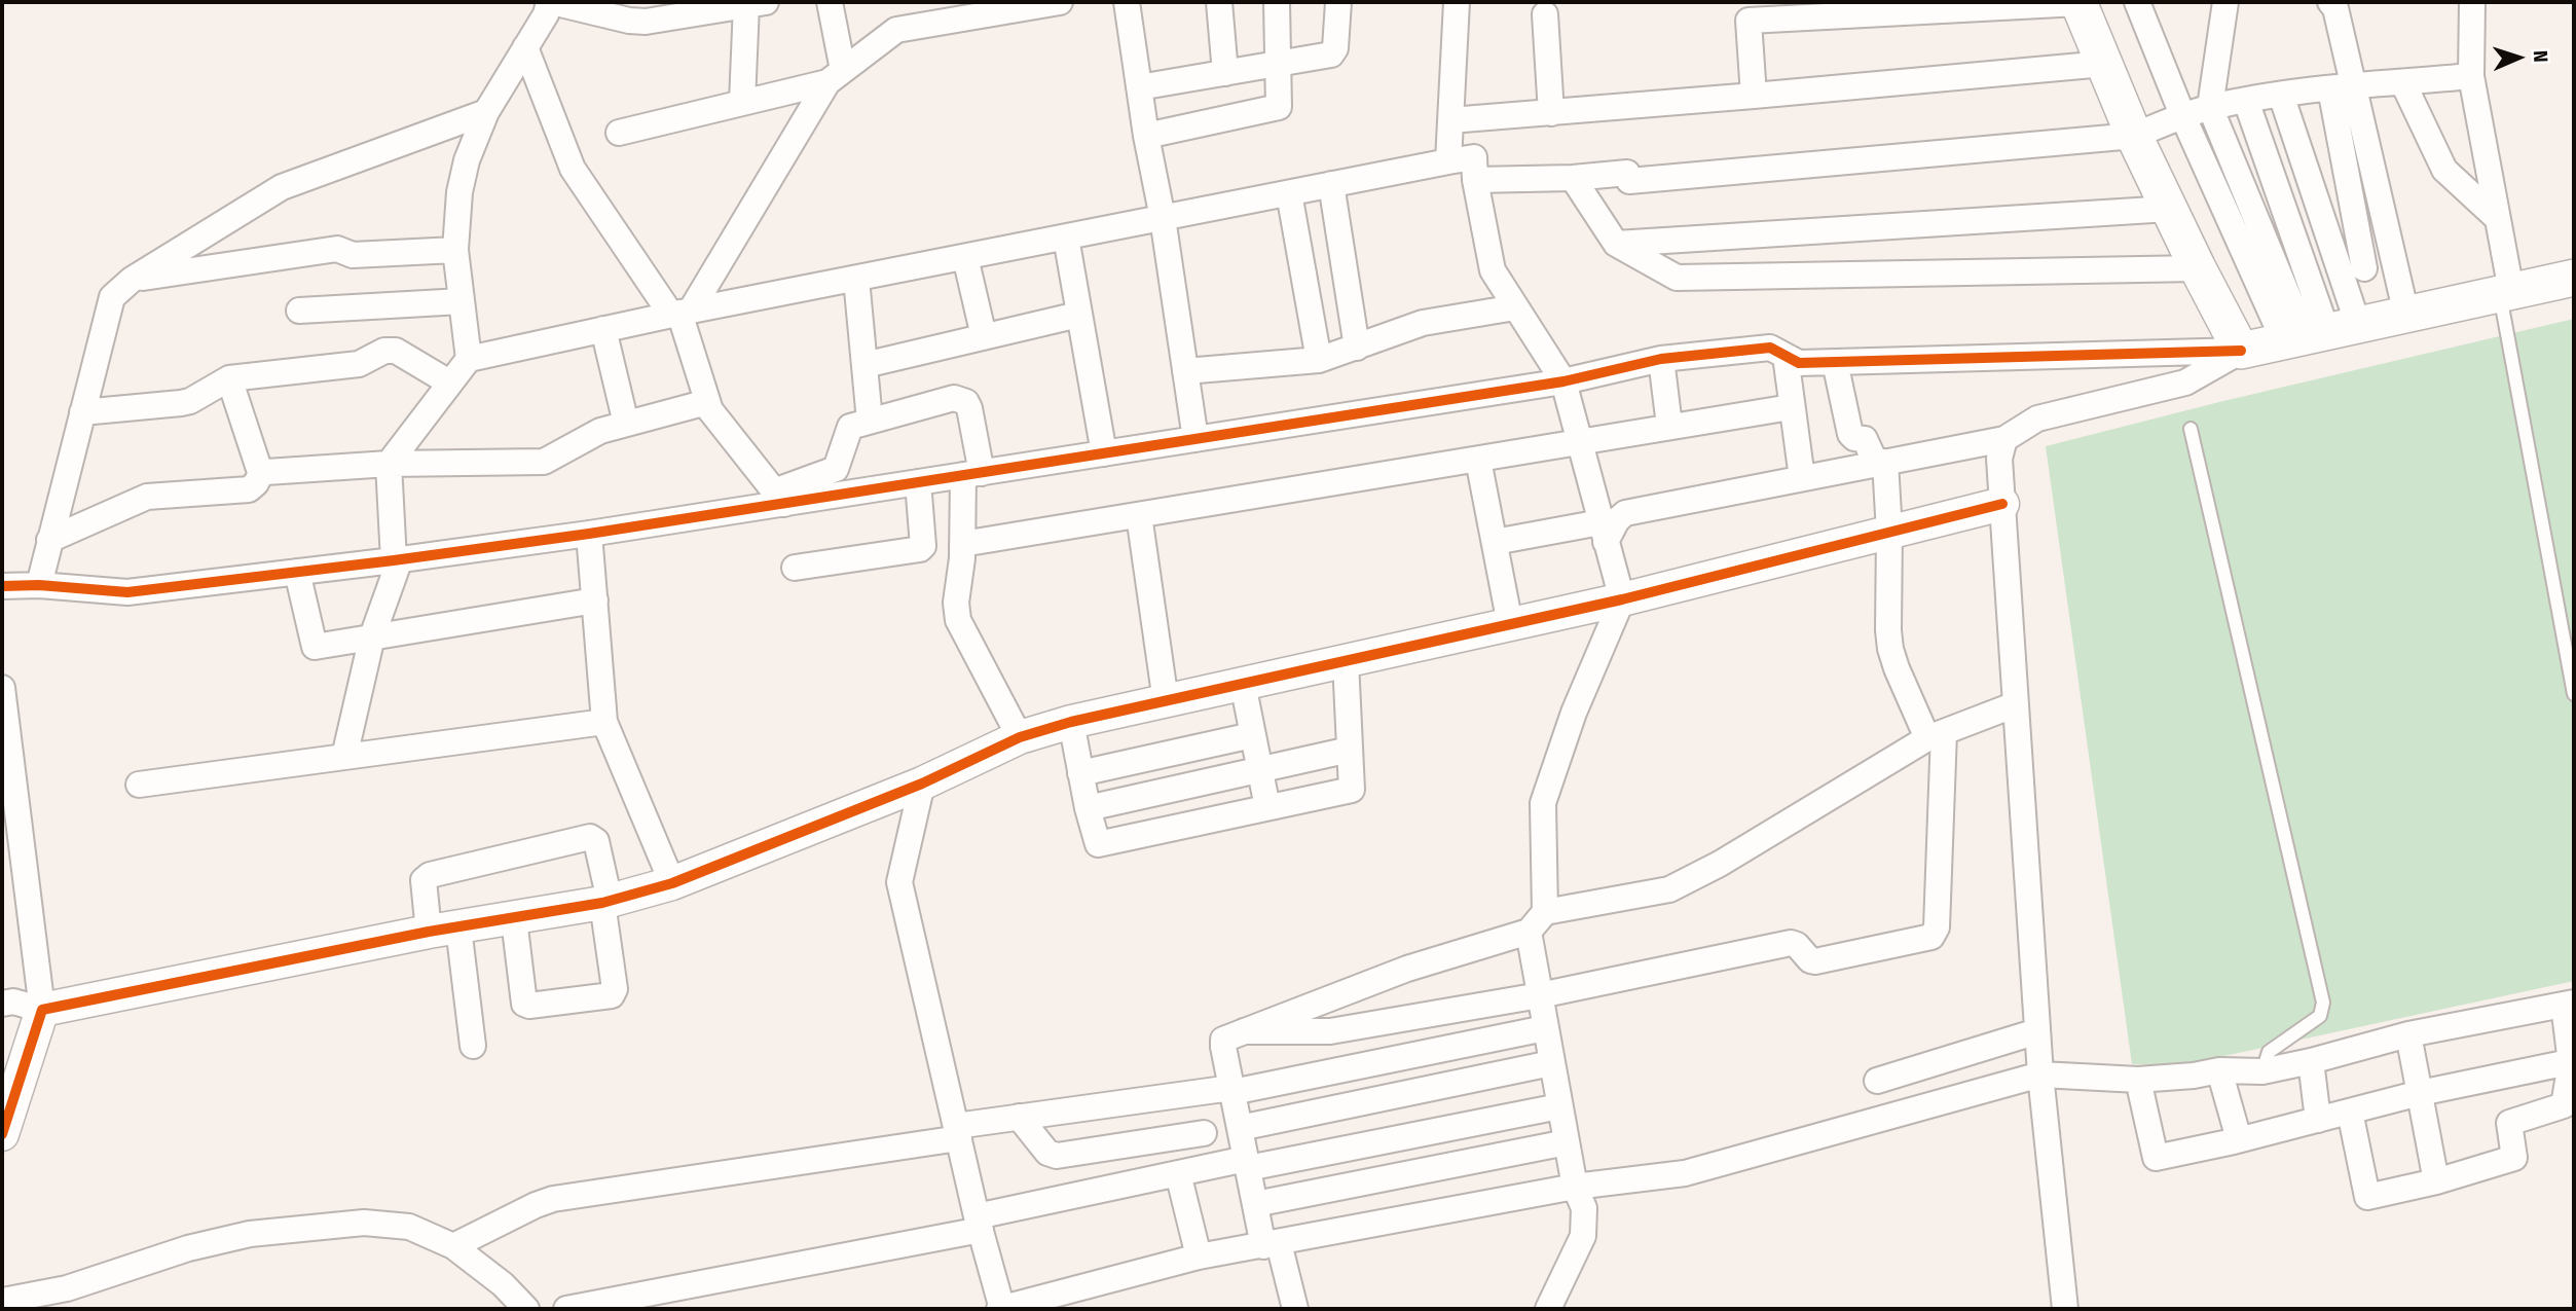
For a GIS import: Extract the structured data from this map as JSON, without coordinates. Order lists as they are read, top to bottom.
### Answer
{
  "north": "right"
}
